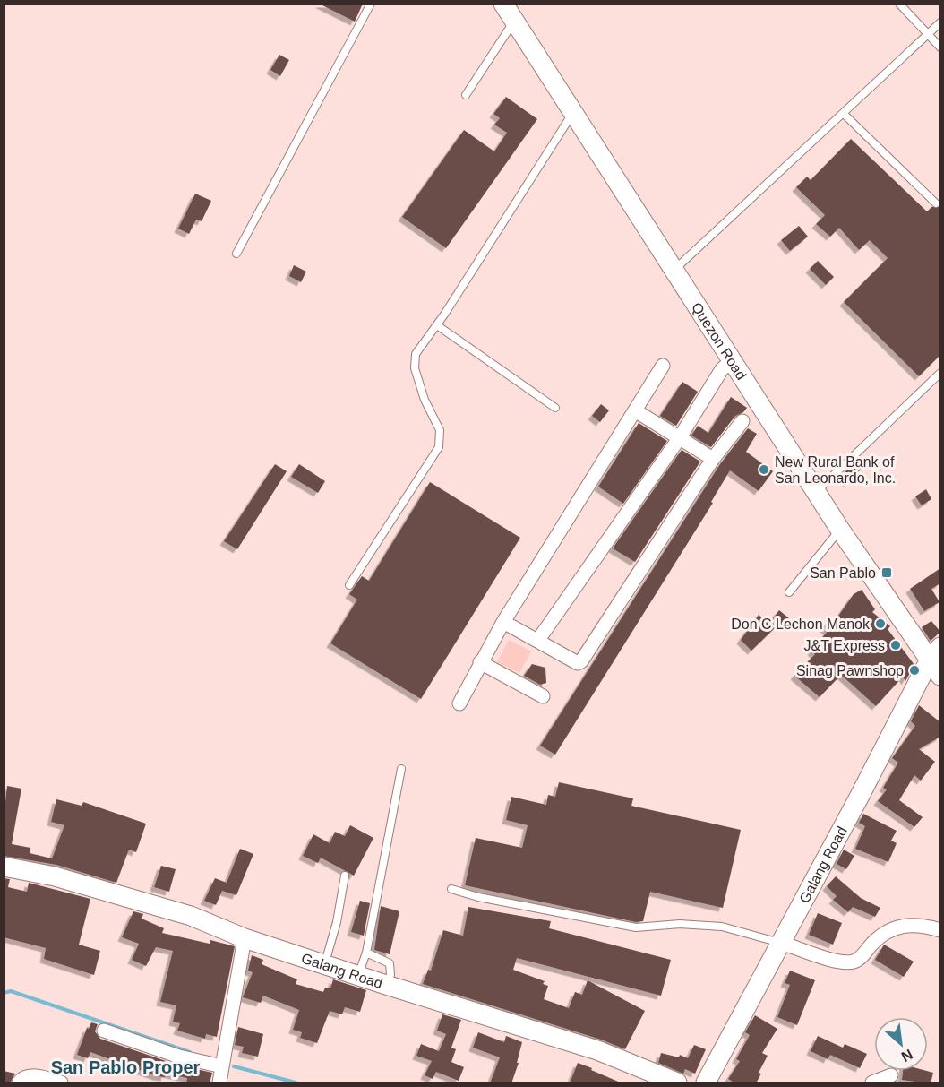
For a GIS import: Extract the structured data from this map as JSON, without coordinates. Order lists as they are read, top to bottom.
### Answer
{
  "streets": {
    "street": ["Quezon Road", "Galang Road"]
  },
  "crossings": [
    ["Quezon Road", "Galang Road"]
  ],
  "districts": ["San Pablo Proper"],
  "places": {
    "other": [
      "New Rural Bank of San Leonardo, Inc.",
      "Don C Lechon Manok",
      "J&T Express",
      "Sinag Pawnshop"
    ],
    "transit": ["San Pablo"]
  },
  "north": "bottom right"
}
